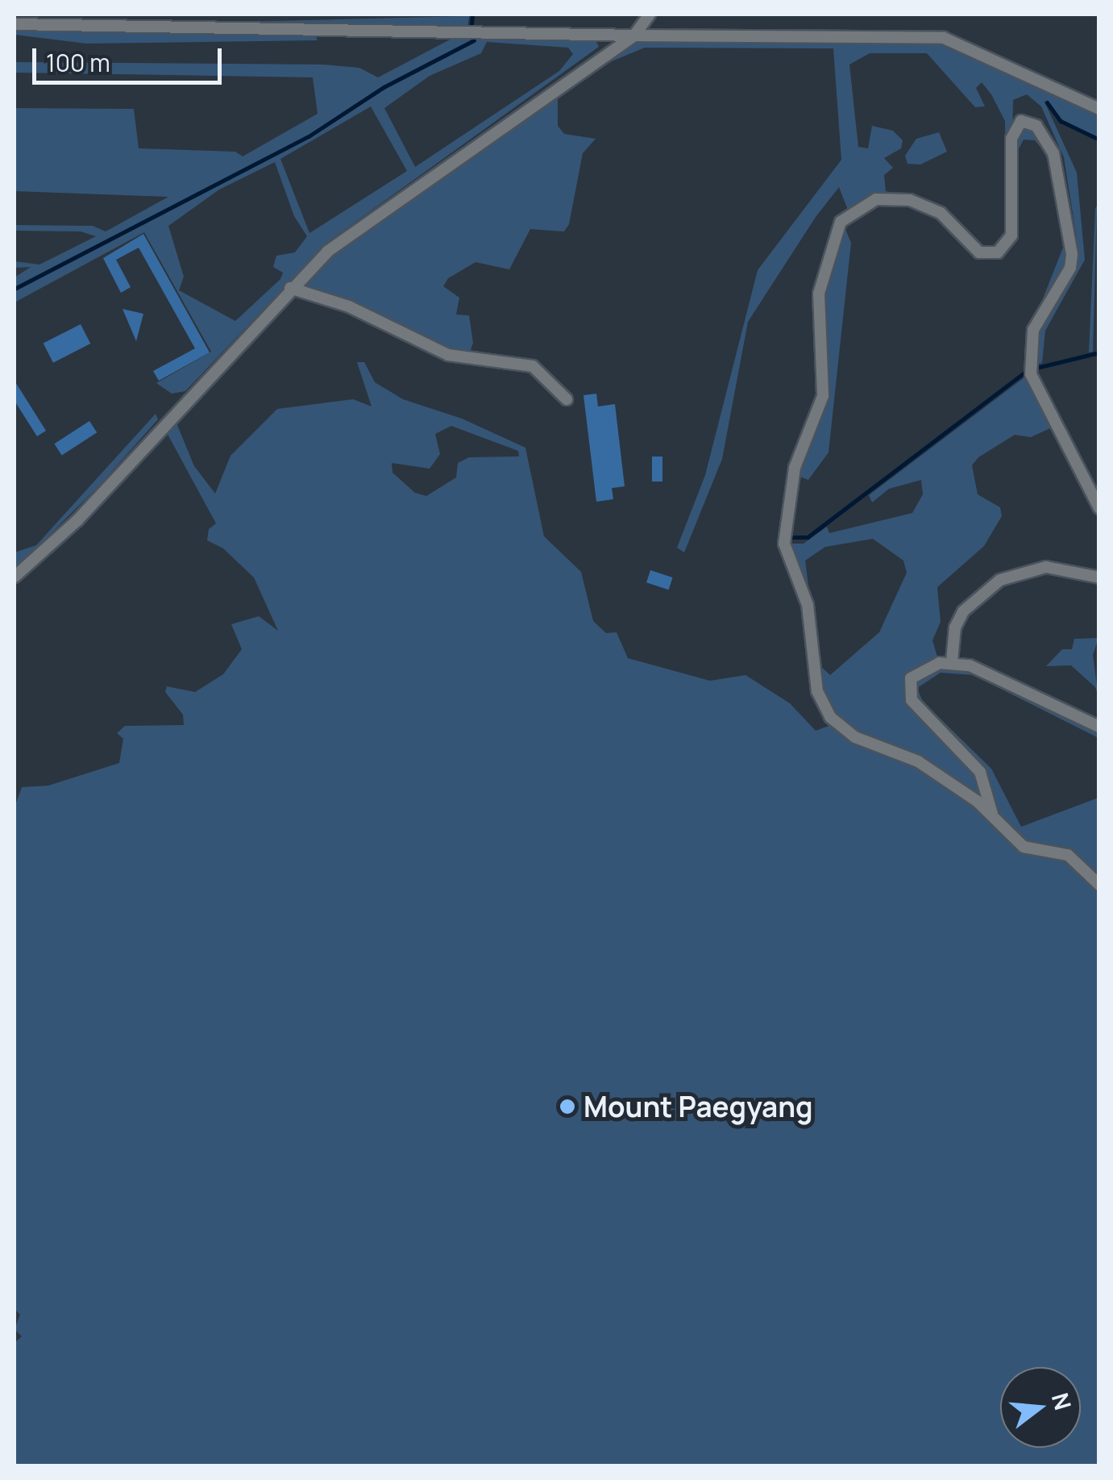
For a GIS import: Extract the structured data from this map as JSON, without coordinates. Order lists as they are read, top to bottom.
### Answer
{
  "places": ["Mount Paegyang"],
  "scale_bar": "100 m",
  "north": "right"
}
